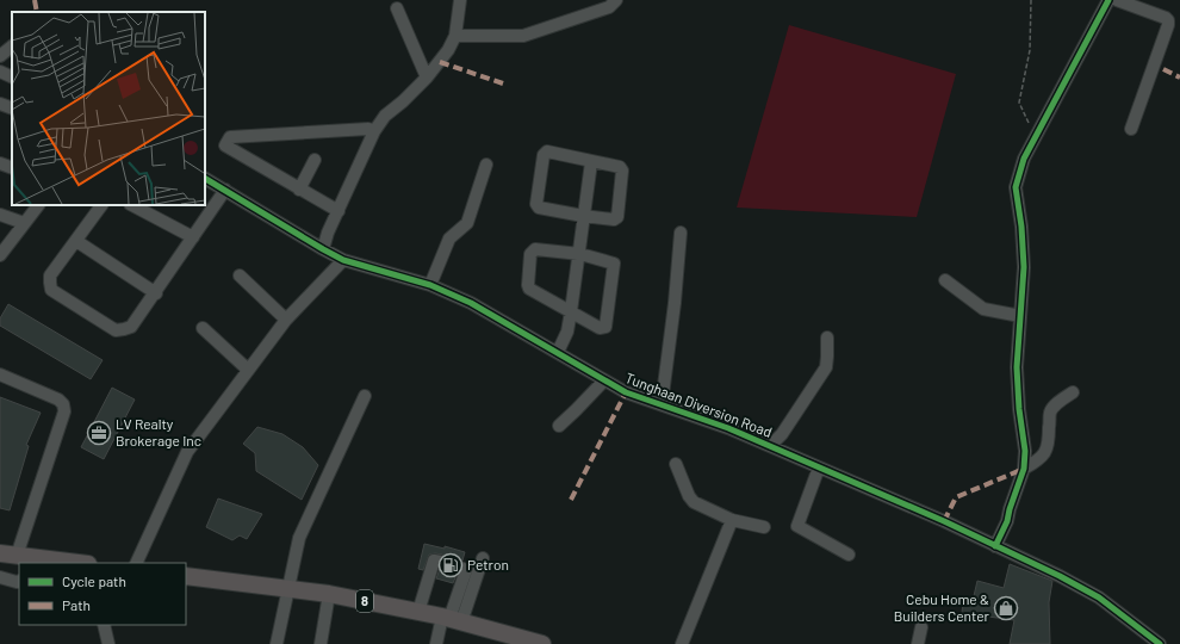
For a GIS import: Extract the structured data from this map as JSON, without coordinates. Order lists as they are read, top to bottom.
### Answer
{
  "streets": {
    "highway": ["8"],
    "street": ["Tunghaan Diversion Road"]
  },
  "places": {
    "office": ["LV Realty Brokerage Inc"],
    "fuel station": ["Petron"],
    "shop": ["Cebu Home & Builders Center"]
  },
  "legend": ["Cycle path", "Path"]
}
